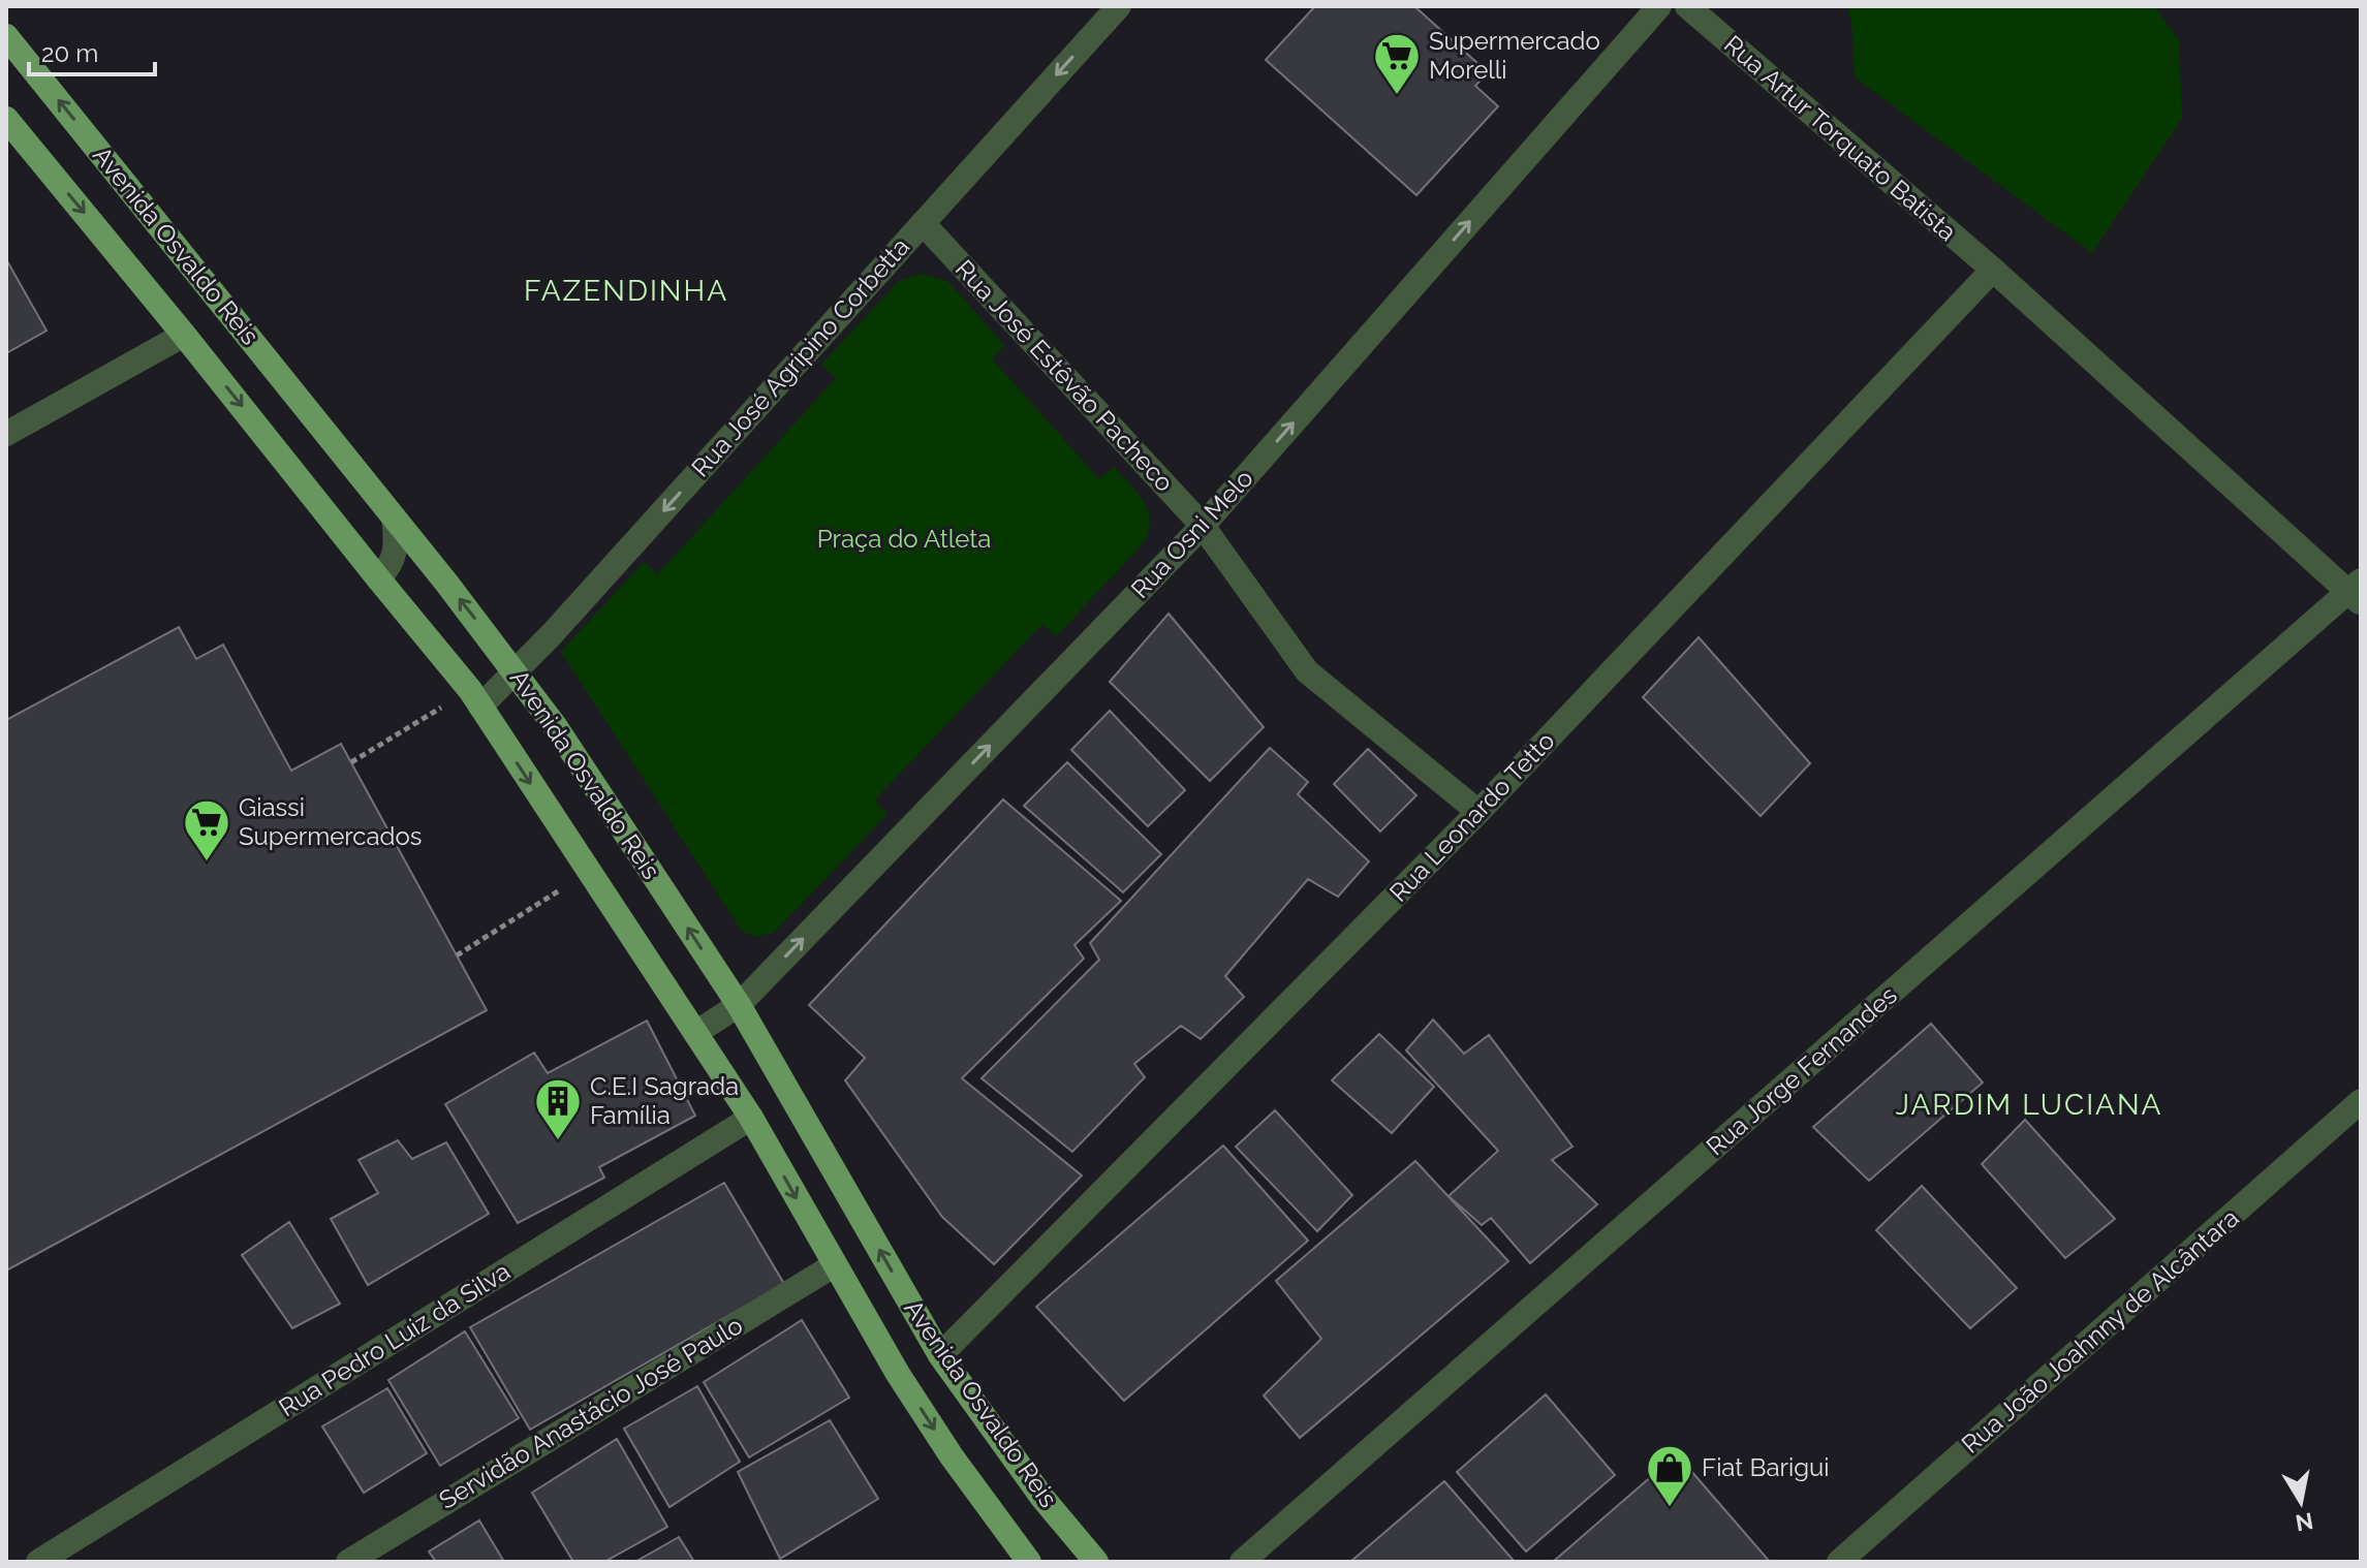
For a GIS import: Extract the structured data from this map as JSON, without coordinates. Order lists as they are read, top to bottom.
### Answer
{
  "streets": {
    "main road": ["Avenida Osvaldo Reis"],
    "street": [
      "Rua Artur Torquato Batista",
      "Rua José Agripino Corbetta",
      "Rua José Estêvão Pacheco",
      "Rua Osni Melo",
      "Rua Leonardo Tetto",
      "Rua Jorge Fernandes",
      "Rua João Joahnny de Alcântara",
      "Rua Pedro Luiz da Silva",
      "Servidão Anastácio José Paulo"
    ]
  },
  "crossings": [
    ["Rua Artur Torquato Batista", "Rua Leonardo Tetto"],
    ["Rua Artur Torquato Batista", "Rua Jorge Fernandes"],
    ["Avenida Osvaldo Reis", "Rua José Agripino Corbetta"],
    ["Avenida Osvaldo Reis", "Rua Osni Melo"],
    ["Avenida Osvaldo Reis", "Rua Leonardo Tetto"],
    ["Avenida Osvaldo Reis", "Rua Pedro Luiz da Silva"],
    ["Avenida Osvaldo Reis", "Servidão Anastácio José Paulo"],
    ["Rua José Agripino Corbetta", "Rua José Estêvão Pacheco"],
    ["Rua José Estêvão Pacheco", "Rua Osni Melo"],
    ["Rua José Estêvão Pacheco", "Rua Leonardo Tetto"]
  ],
  "one_way": ["Rua José Agripino Corbetta", "Rua Osni Melo"],
  "districts": ["FAZENDINHA", "JARDIM LUCIANA"],
  "parks": ["Praça do Atleta"],
  "places": {
    "supermarket": ["Supermercado Morelli", "Giassi Supermercados"],
    "building": ["C.E.I Sagrada Família"],
    "shop": ["Fiat Barigui"]
  },
  "scale_bar": "20 m",
  "north": "bottom"
}
